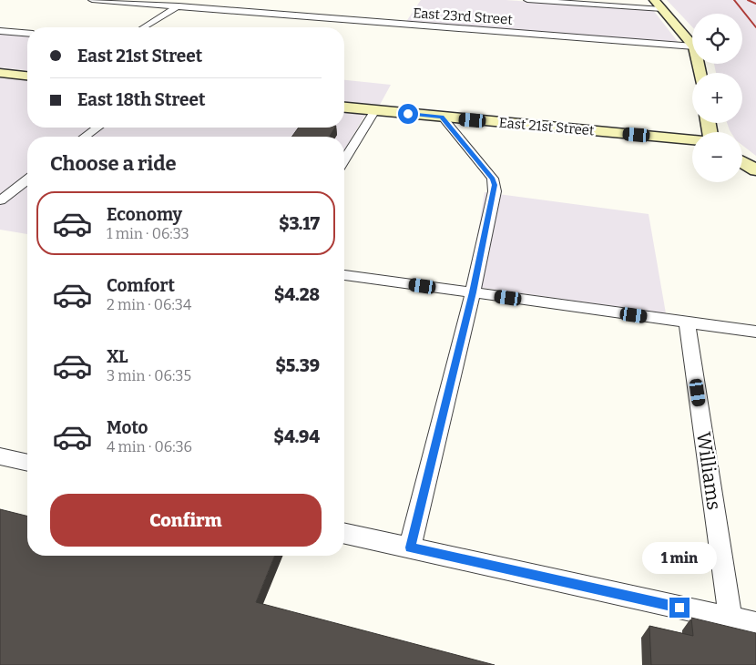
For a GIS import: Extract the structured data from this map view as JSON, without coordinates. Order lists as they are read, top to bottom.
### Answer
{
  "streets": {
    "street": ["East 23rd Street", "East 21st Street", "Williams"]
  },
  "page": {
    "map_buttons": ["+", "−"],
    "banner": ["East 21st Street", "East 18th Street"],
    "heading": "Choose a ride",
    "list": [
      {
        "name": "Economy",
        "note": "1 min · 06:33",
        "value": "$3.17"
      },
      {
        "name": "Comfort",
        "note": "2 min · 06:34",
        "value": "$4.28"
      },
      {
        "name": "XL",
        "note": "3 min · 06:35",
        "value": "$5.39"
      },
      {
        "name": "Moto",
        "note": "4 min · 06:36",
        "value": "$4.94"
      }
    ],
    "buttons": "Confirm",
    "bubble": "1 min"
  }
}
